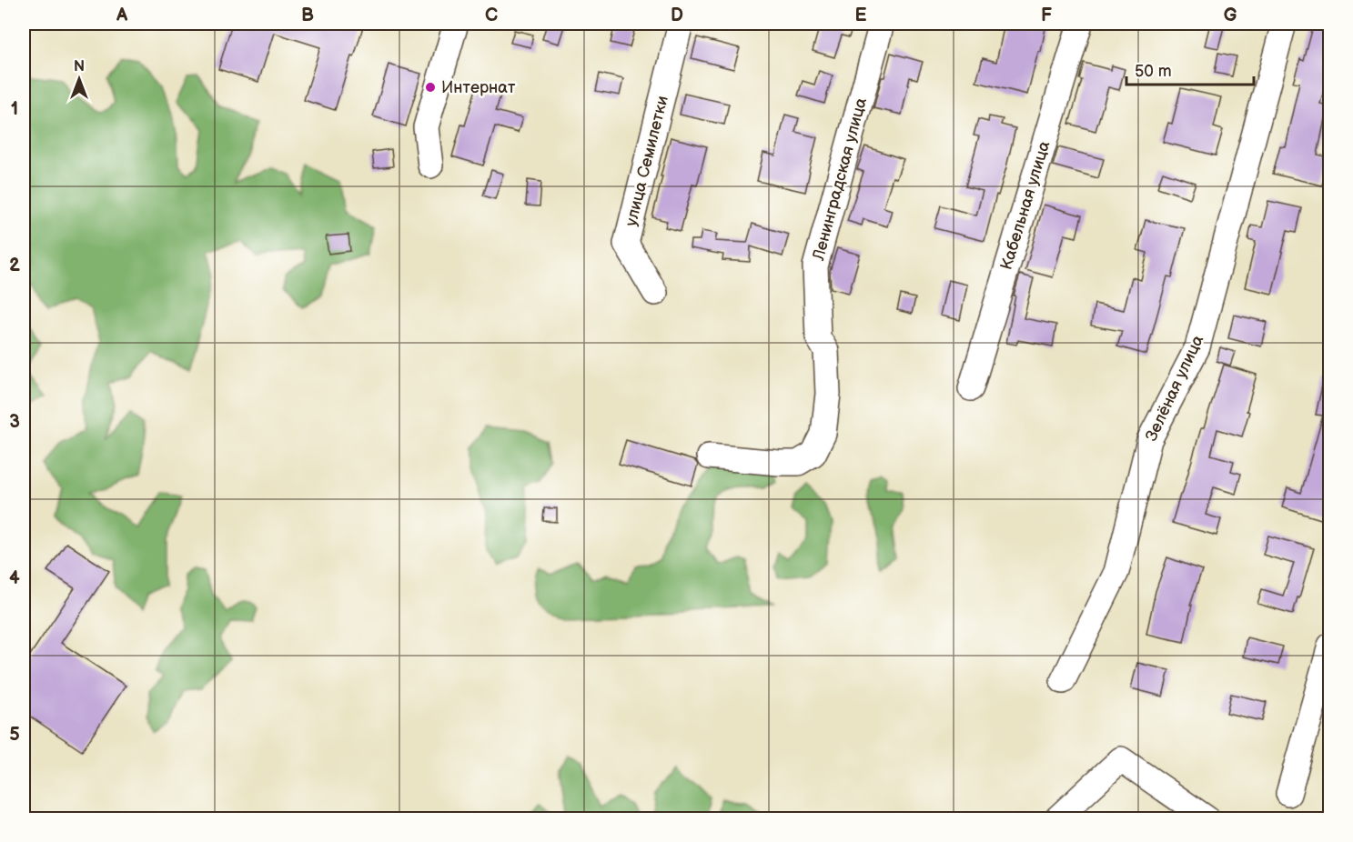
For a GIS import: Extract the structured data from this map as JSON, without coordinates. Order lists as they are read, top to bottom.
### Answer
{
  "streets": {
    "street": [
      "улица Семилетки",
      "Ленинградская улица",
      "Кабельная улица",
      "Зелёная улица"
    ]
  },
  "places": ["Интернат"],
  "scale_bar": "50 m",
  "north": "top",
  "grid": {
    "columns": [
      "A",
      "B",
      "C",
      "D",
      "E",
      "F",
      "G"
    ],
    "rows": [
      "1",
      "2",
      "3",
      "4",
      "5"
    ]
  }
}
